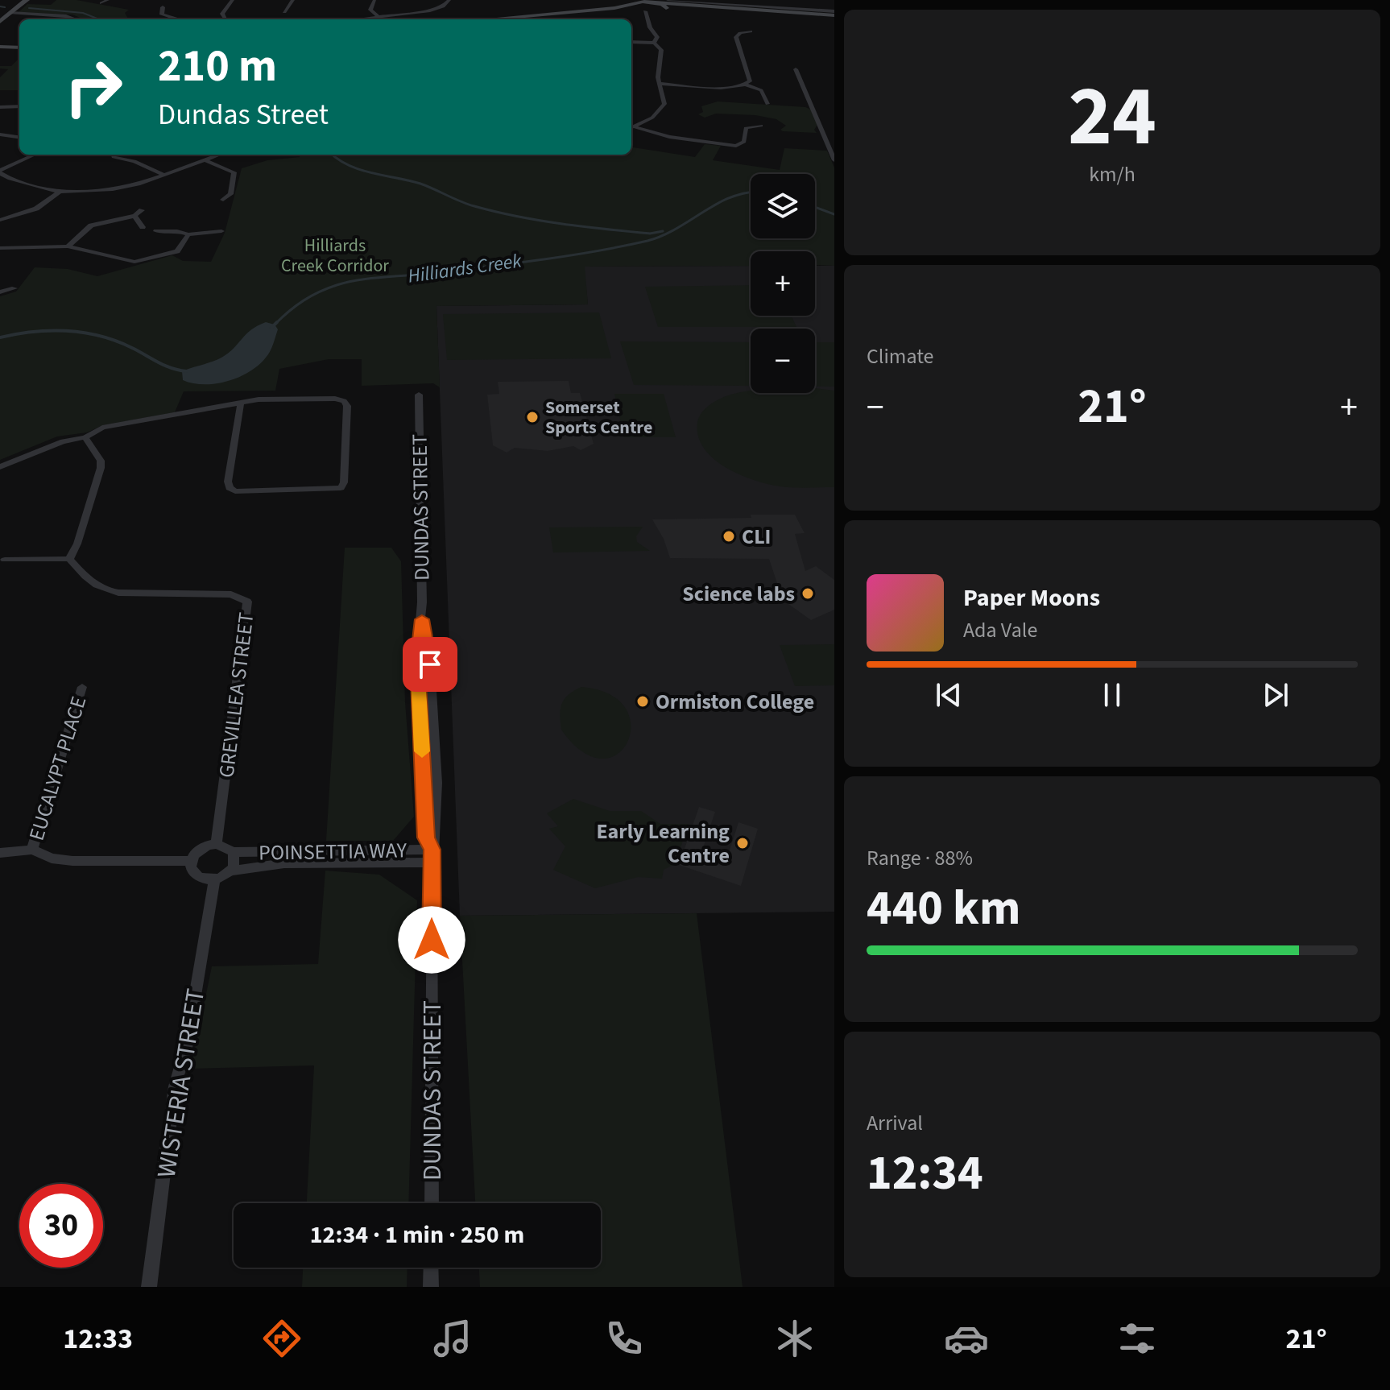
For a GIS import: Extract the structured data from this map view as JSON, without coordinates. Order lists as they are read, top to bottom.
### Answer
{
  "streets": {
    "street": [
      "DUNDAS STREET",
      "GREVILLEA STREET",
      "EUCALYPT PLACE",
      "POINSETTIA WAY",
      "WISTERIA STREET"
    ]
  },
  "crossings": [
    ["DUNDAS STREET", "POINSETTIA WAY"],
    ["GREVILLEA STREET", "POINSETTIA WAY"],
    ["GREVILLEA STREET", "WISTERIA STREET"],
    ["POINSETTIA WAY", "WISTERIA STREET"]
  ],
  "water": ["Hilliards Creek"],
  "parks": ["Hilliards Creek Corridor"],
  "places": [
    "Somerset Sports Centre",
    "CLI",
    "Science labs",
    "Ormiston College",
    "Early Learning Centre"
  ],
  "page": {
    "tile": [
      ["24", "km/h"],
      "Climate",
      ["Range · 88%", "440 km"],
      ["Arrival", "12:34"]
    ],
    "turn": ["210 m", "Dundas Street"],
    "map_buttons": ["+", "−"],
    "heat": ["−", "21°", "+"],
    "song": ["Paper Moons", "Ada Vale"],
    "limit": "30",
    "trip": "12:34 · 1 min · 250 m",
    "tabs": ["12:33", "21°"]
  }
}
